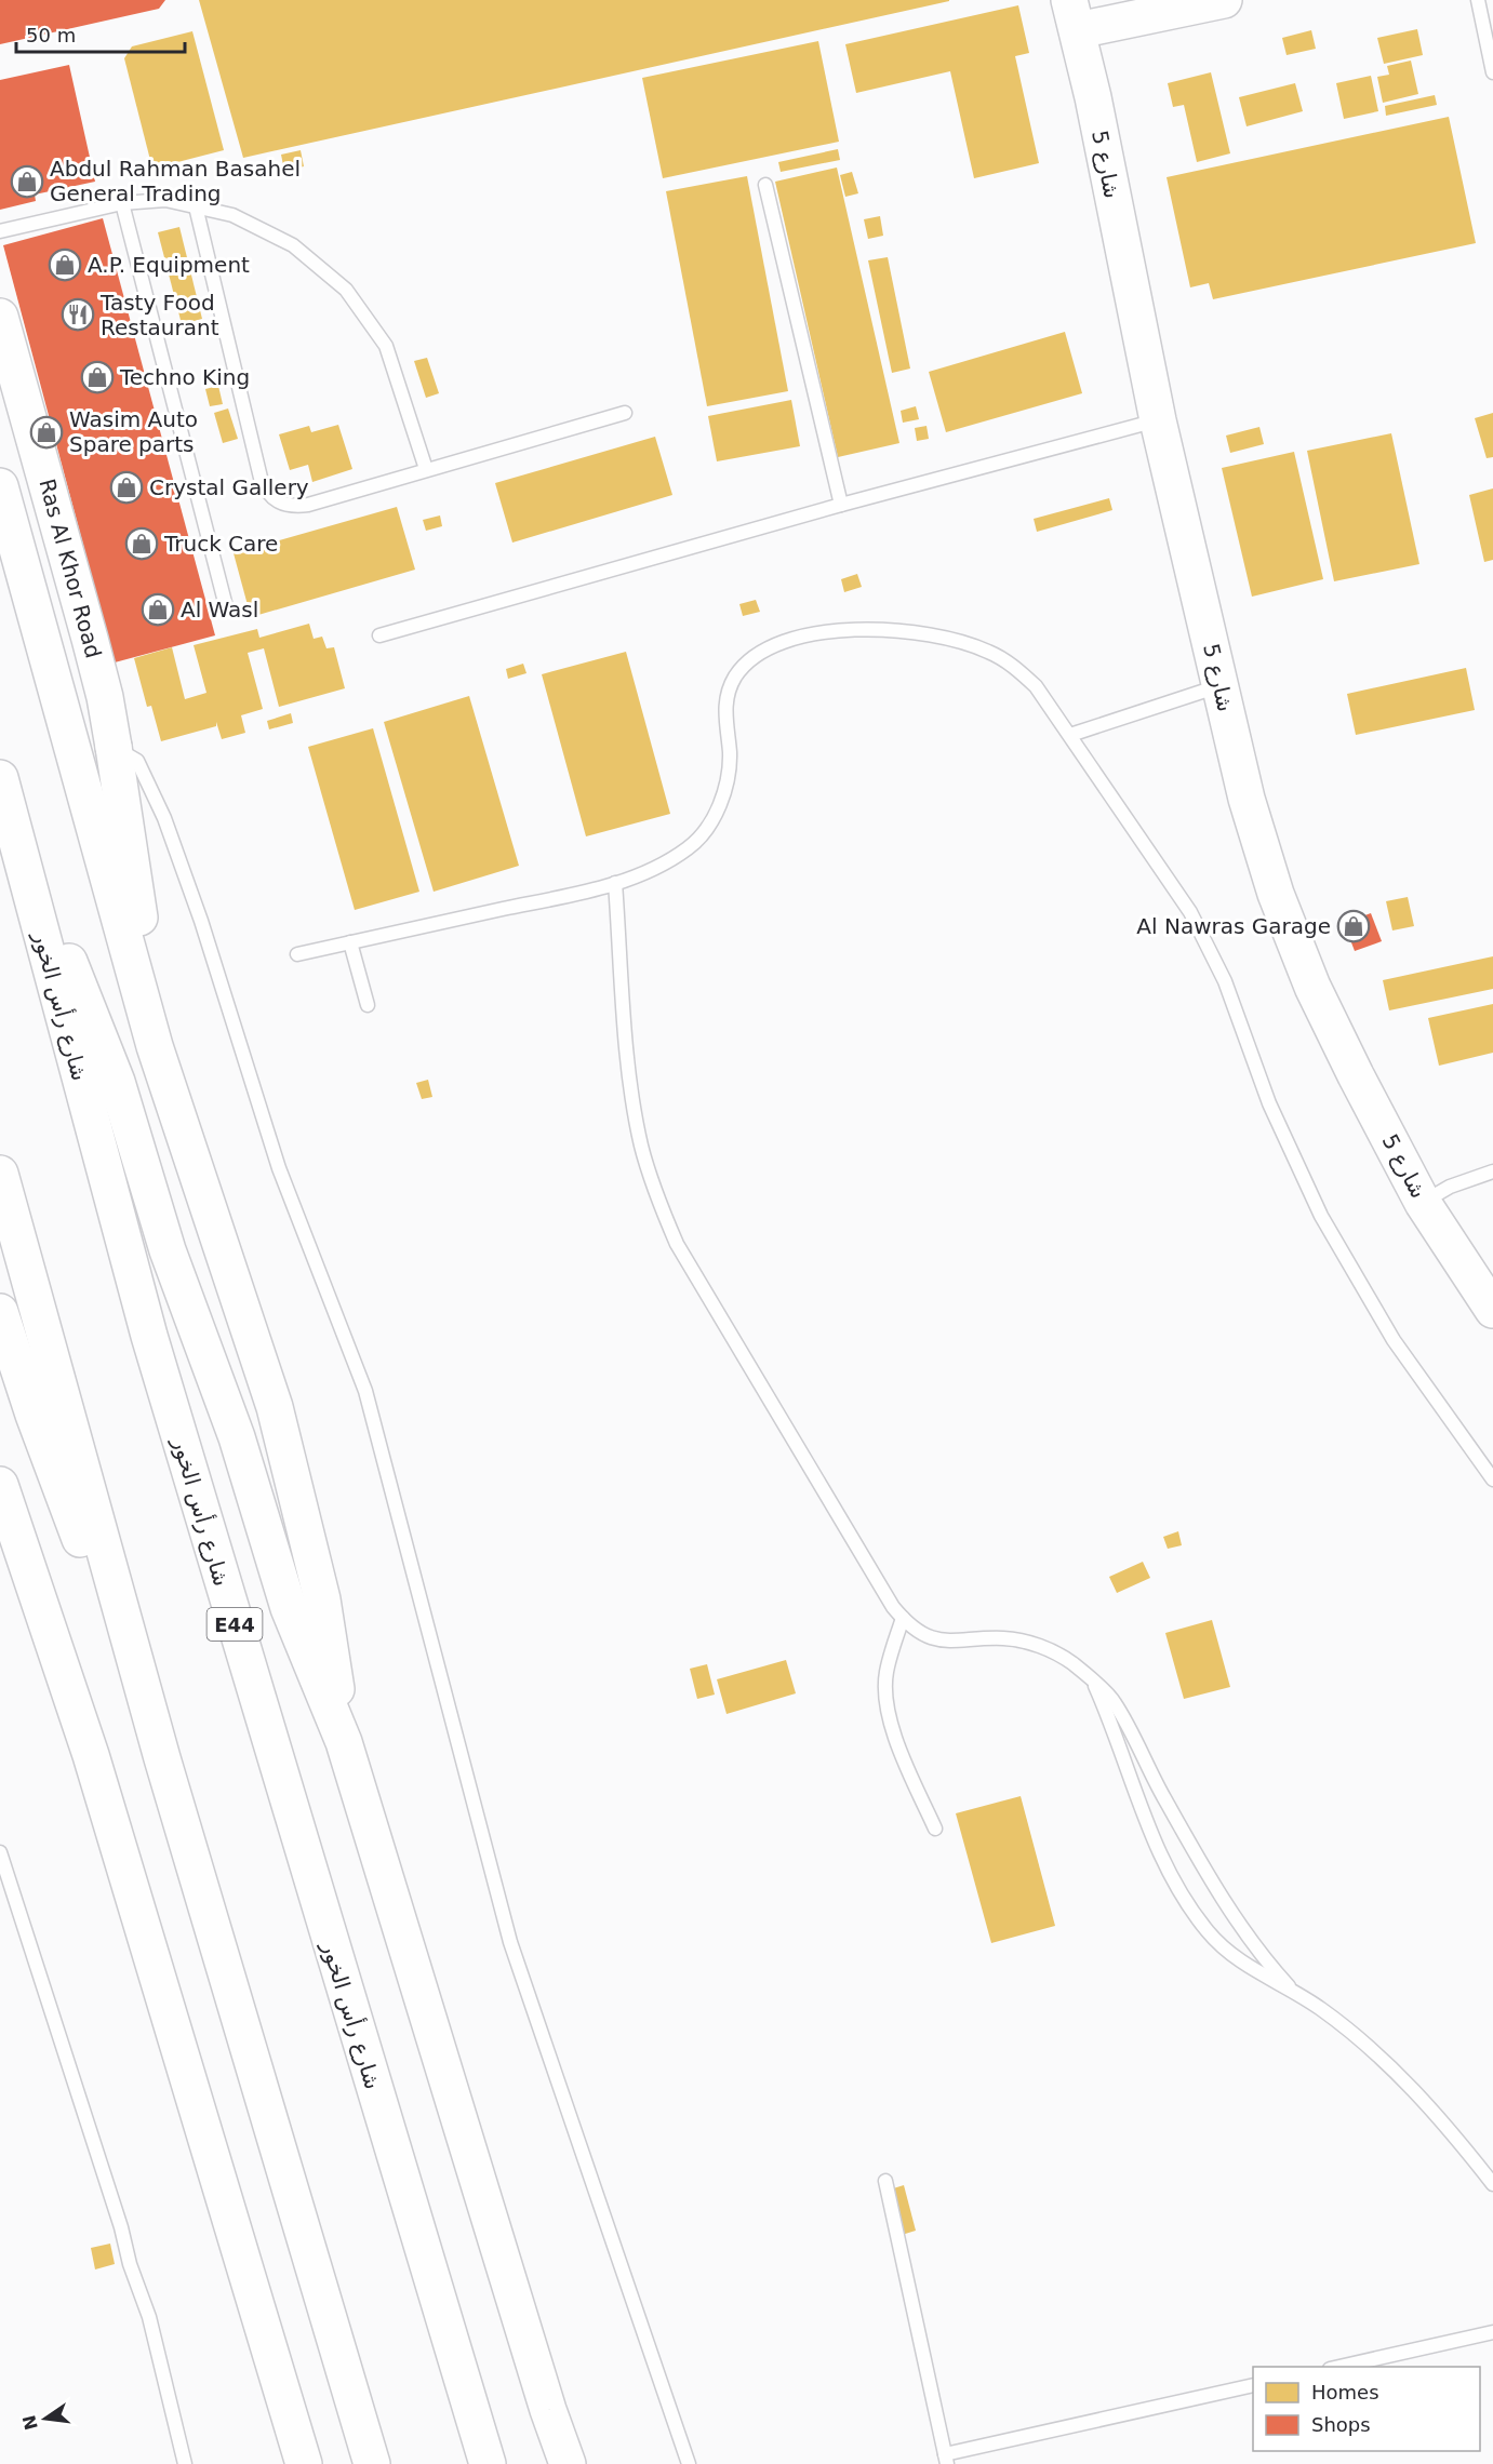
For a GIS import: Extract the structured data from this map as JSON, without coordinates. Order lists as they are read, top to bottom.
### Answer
{
  "streets": {
    "main road": [
      "شارع 5",
      "Ras Al Khor Road",
      "شارع رأس الخور",
      "E44"
    ]
  },
  "places": {
    "shop": [
      "Abdul Rahman Basahel General Trading",
      "A.P. Equipment",
      "Techno King",
      "Wasim Auto Spare parts",
      "Crystal Gallery",
      "Truck Care",
      "Al Wasl",
      "Al Nawras Garage"
    ],
    "restaurant": ["Tasty Food Restaurant"]
  },
  "legend": ["Homes", "Shops"],
  "scale_bar": "50 m",
  "north": "left"
}
